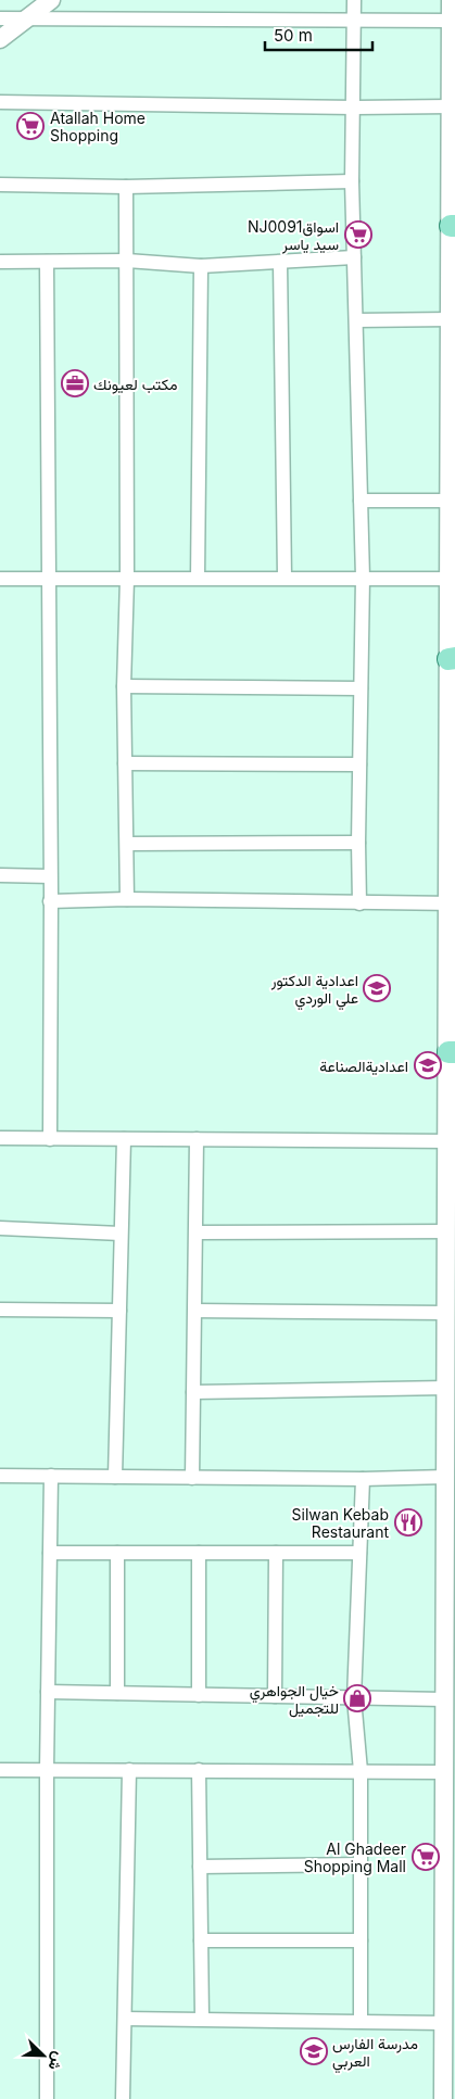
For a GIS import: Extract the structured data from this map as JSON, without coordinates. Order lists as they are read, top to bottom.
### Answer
{
  "places": {
    "supermarket": ["Atallah Home Shopping", "NJ0091اسواق سيد ياسر", "Al Ghadeer Shopping Mall"],
    "office": ["مكتب لعيونك"],
    "school or university": ["اعدادية الدكتور علي الوردي", "اعداديةالصناعة", "مدرسة الفارس العربي"],
    "restaurant": ["Silwan Kebab Restaurant"],
    "shop": ["خيال الجواهري للتجميل"]
  },
  "scale_bar": "50 m",
  "north": "bottom right"
}
